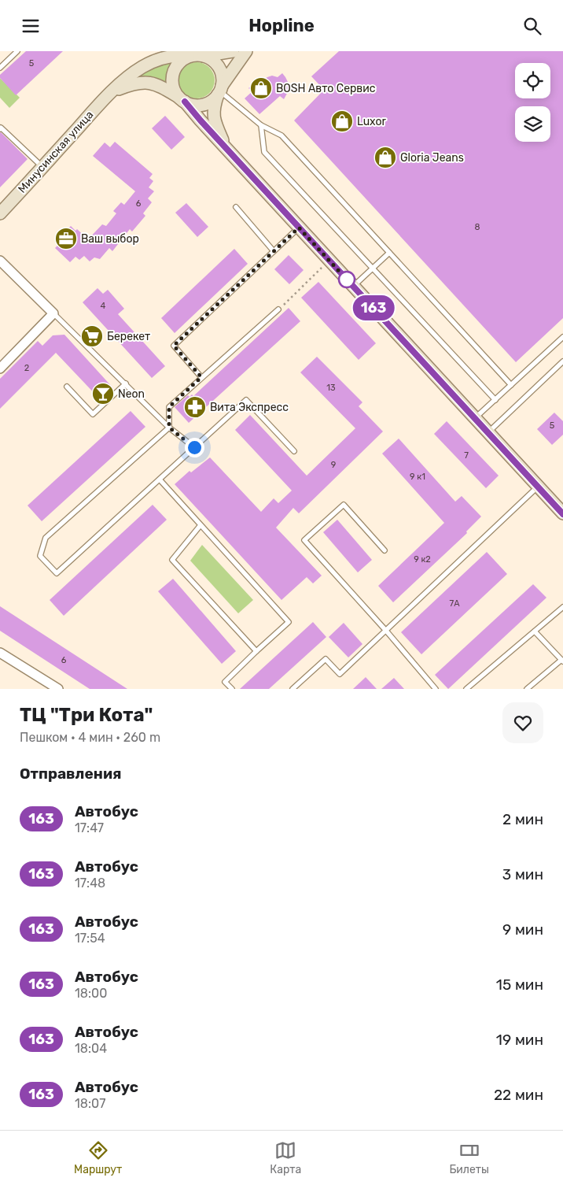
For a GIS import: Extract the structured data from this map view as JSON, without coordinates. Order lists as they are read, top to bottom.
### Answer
{
  "streets": {
    "main road": ["Минусинская улица"]
  },
  "places": {
    "shop": ["BOSH Авто Сервис", "Luxor", "Gloria Jeans"],
    "office": ["Ваш выбор"],
    "supermarket": ["Берекет"],
    "bar": ["Neon"],
    "pharmacy": ["Вита Экспресс"]
  },
  "lines": ["bus line 163"],
  "house_numbers": [
    "5",
    "6",
    "8",
    "4",
    "2",
    "13",
    "5",
    "7",
    "9",
    "9 к1",
    "9 к2",
    "7А",
    "6"
  ],
  "page": {
    "header": "Hopline",
    "on_map": "163",
    "heading": [
      ["ТЦ \"Три Кота\"", "Пешком · 4 мин · 260 m"],
      "Отправления"
    ],
    "list": [
      {
        "mark": "163",
        "name": "Автобус",
        "note": "17:47",
        "value": "2 мин"
      },
      {
        "mark": "163",
        "name": "Автобус",
        "note": "17:48",
        "value": "3 мин"
      },
      {
        "mark": "163",
        "name": "Автобус",
        "note": "17:54",
        "value": "9 мин"
      },
      {
        "mark": "163",
        "name": "Автобус",
        "note": "18:00",
        "value": "15 мин"
      },
      {
        "mark": "163",
        "name": "Автобус",
        "note": "18:04",
        "value": "19 мин"
      },
      {
        "mark": "163",
        "name": "Автобус",
        "note": "18:07",
        "value": "22 мин"
      }
    ],
    "tabs": ["Маршрут", "Карта", "Билеты"]
  }
}
